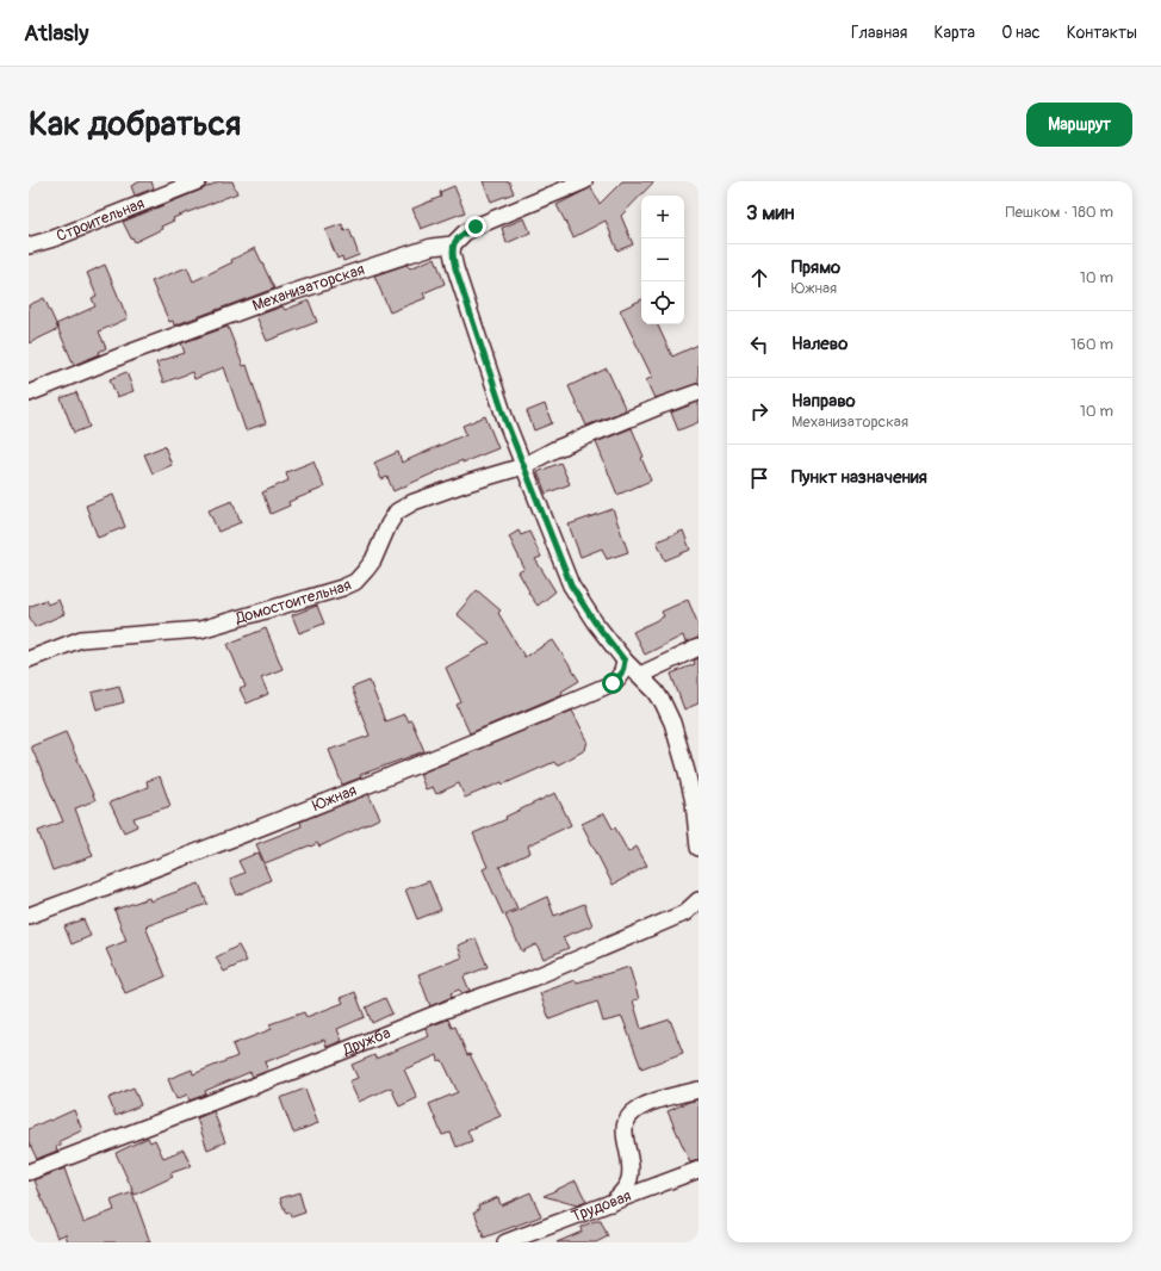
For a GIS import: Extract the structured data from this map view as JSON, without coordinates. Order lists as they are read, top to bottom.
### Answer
{
  "streets": {
    "street": [
      "Строительная",
      "Механизаторская",
      "Домостоительная",
      "Южная",
      "Дружба",
      "Трудовая"
    ]
  },
  "page": {
    "header": "Atlasly",
    "nav": [
      "Главная",
      "Карта",
      "О нас",
      "Контакты"
    ],
    "buttons": "Маршрут",
    "title": "Как добраться",
    "heading": ["3 мин", "Пешком · 180 m"],
    "map_buttons": ["+", "−"],
    "list": [
      ["Прямо", "Южная", "10 m"],
      ["Налево", "160 m"],
      ["Направо", "Механизаторская", "10 m"],
      "Пункт назначения"
    ]
  }
}
